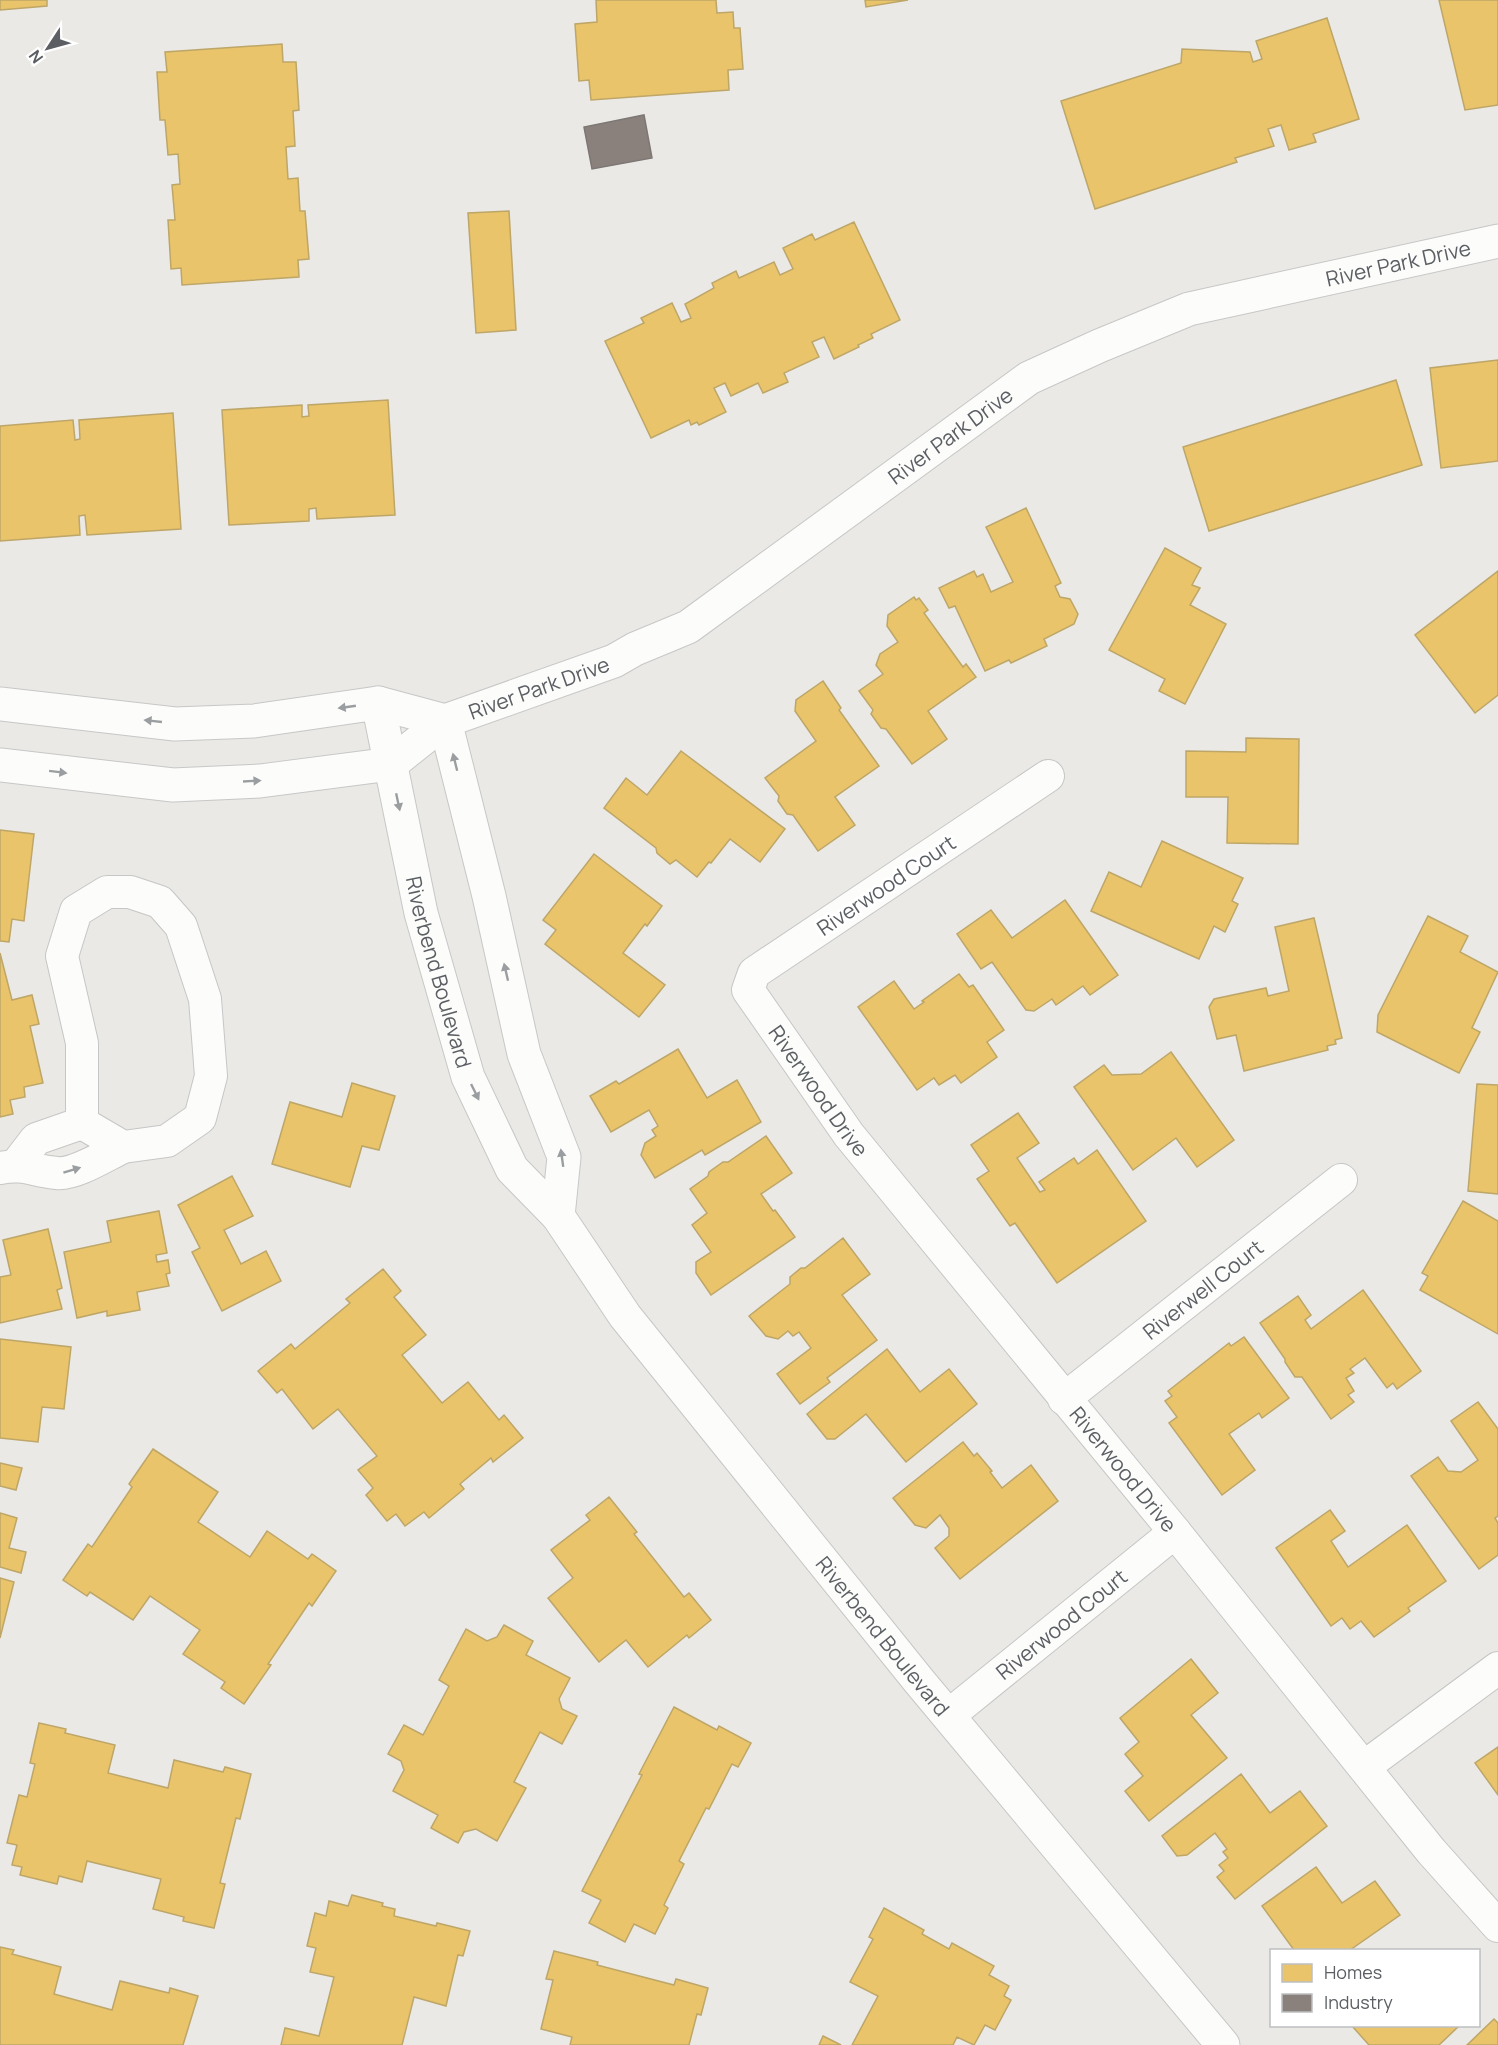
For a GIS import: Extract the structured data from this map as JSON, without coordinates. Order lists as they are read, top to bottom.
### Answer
{
  "streets": {
    "street": [
      "River Park Drive",
      "Riverwood Court",
      "Riverbend Boulevard",
      "Riverwood Drive",
      "Riverwell Court"
    ]
  },
  "crossings": [
    ["River Park Drive", "Riverbend Boulevard"],
    ["Riverwood Court", "Riverbend Boulevard"],
    ["Riverwood Court", "Riverwood Drive"],
    ["Riverwood Drive", "Riverwell Court"]
  ],
  "legend": ["Homes", "Industry"],
  "north": "bottom left"
}
